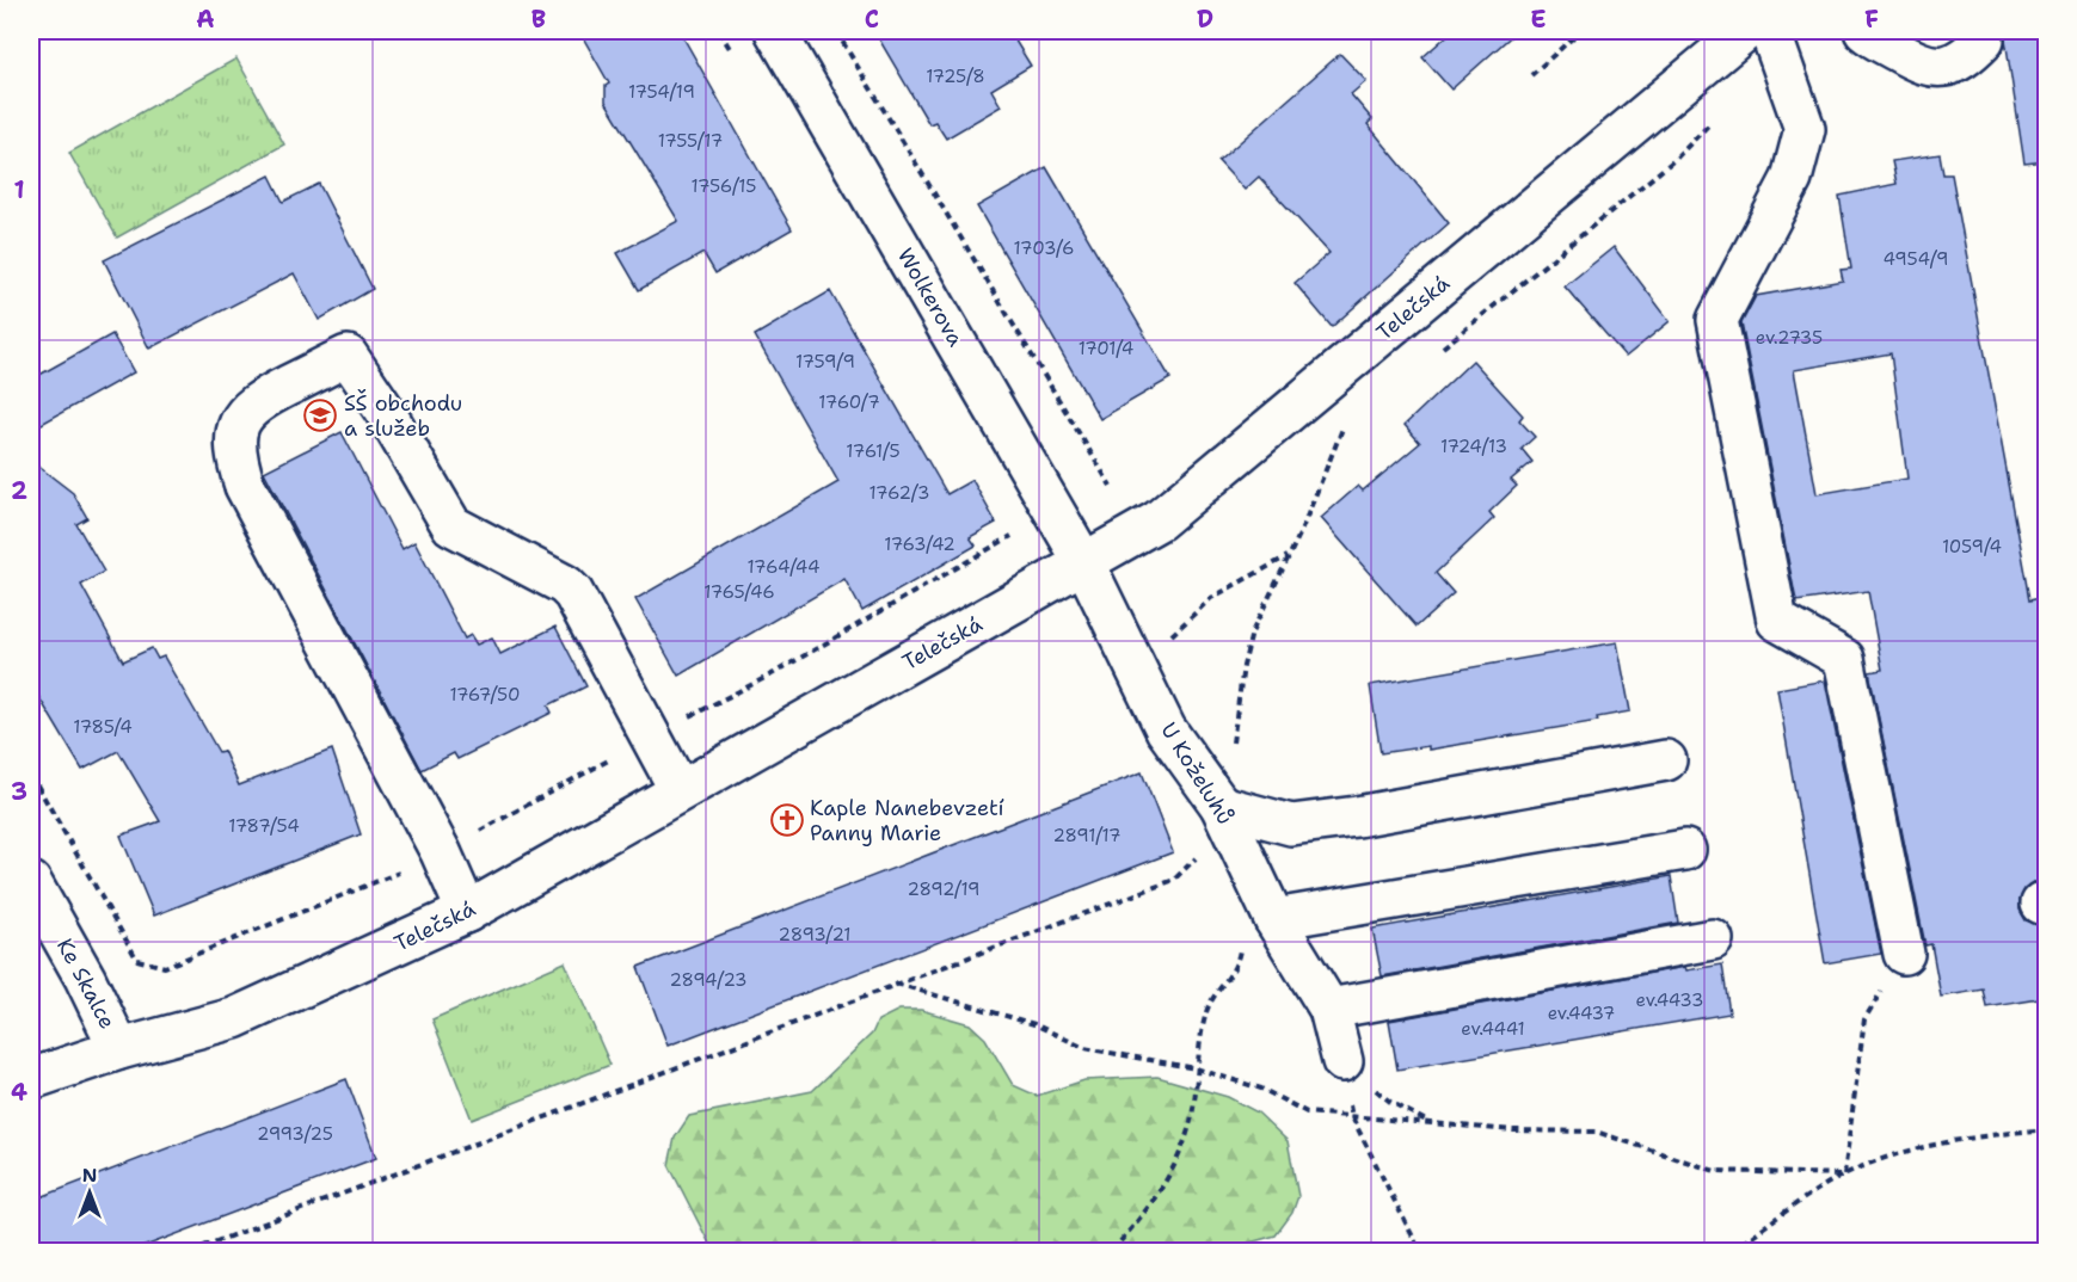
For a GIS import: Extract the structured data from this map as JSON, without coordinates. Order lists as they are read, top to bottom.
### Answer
{
  "streets": {
    "street": [
      "Wolkerova",
      "Telečská",
      "U Koželuhů",
      "Ke Skalce"
    ]
  },
  "crossings": [
    ["Wolkerova", "Telečská"],
    ["Wolkerova", "U Koželuhů"],
    ["Telečská", "U Koželuhů"],
    ["Telečská", "Ke Skalce"]
  ],
  "places": {
    "school or university": ["SŠ obchodu a služeb"],
    "church": ["Kaple Nanebevzetí Panny Marie"]
  },
  "house_numbers": [
    "1725/8",
    "1754/19",
    "1755/17",
    "1756/15",
    "1703/6",
    "4954/9",
    "ev.2735",
    "1701/4",
    "1759/9",
    "1760/7",
    "1724/13",
    "1761/5",
    "1762/3",
    "1763/42",
    "1059/4",
    "1764/44",
    "1765/46",
    "1767/50",
    "1785/4",
    "1787/54",
    "2891/17",
    "2892/19",
    "2893/21",
    "2894/23",
    "ev.4433",
    "ev.4437",
    "ev.4441",
    "2993/25"
  ],
  "north": "top",
  "grid": {
    "columns": [
      "A",
      "B",
      "C",
      "D",
      "E",
      "F"
    ],
    "rows": [
      "1",
      "2",
      "3",
      "4"
    ]
  }
}
